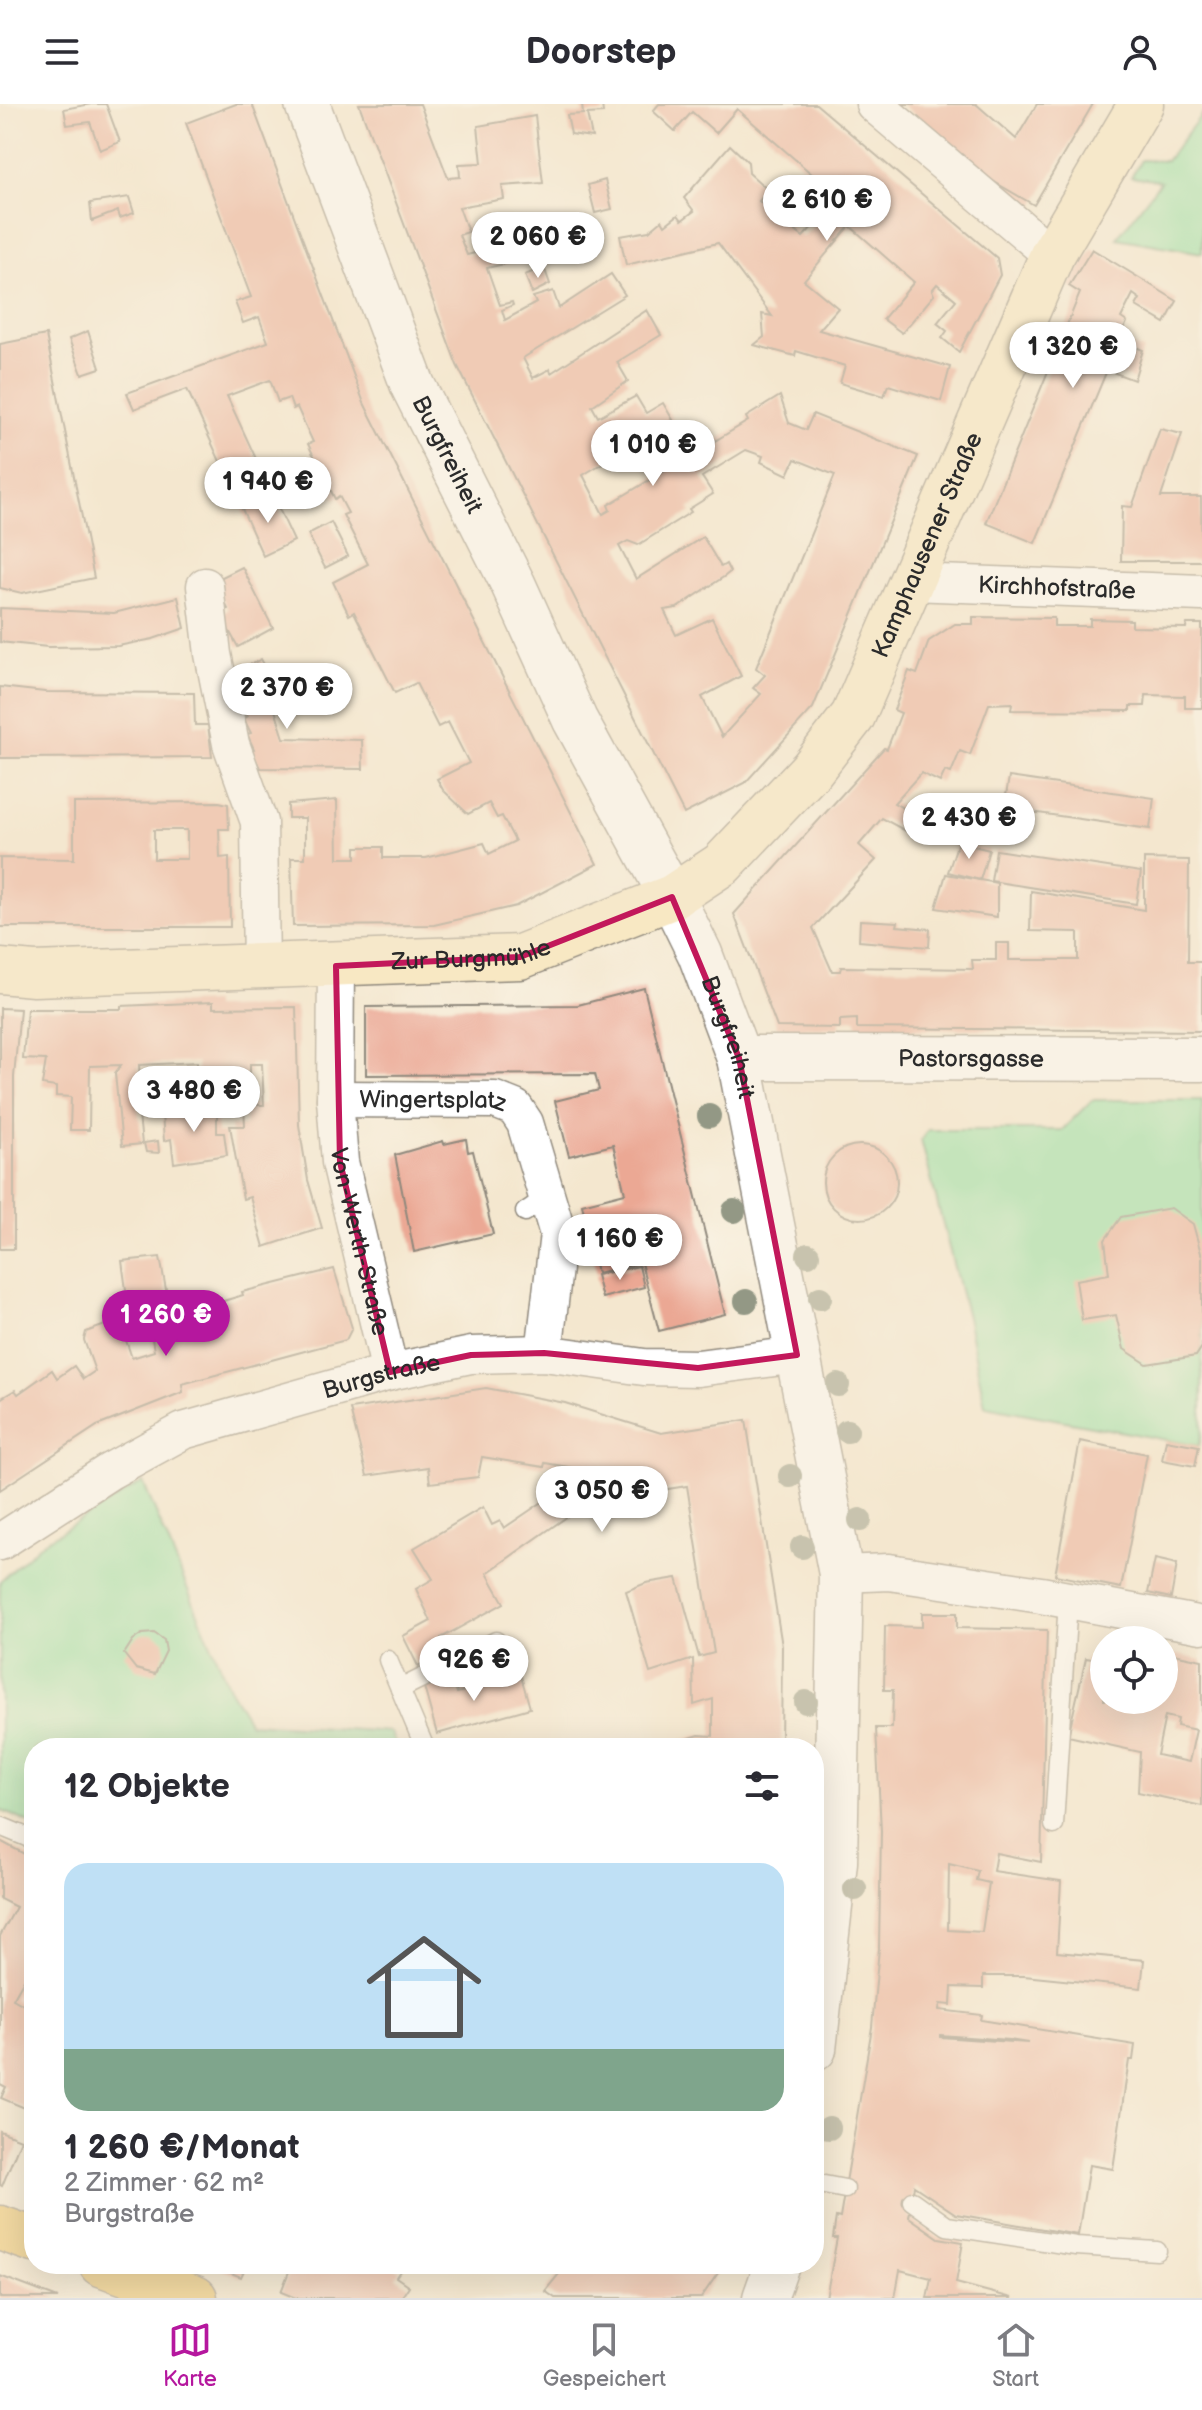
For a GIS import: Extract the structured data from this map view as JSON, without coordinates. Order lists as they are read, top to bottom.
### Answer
{
  "streets": {
    "main road": ["Kamphausener Straße", "Zur Burgmühle"],
    "street": [
      "Burgfreiheit",
      "Kirchhofstraße",
      "Pastorsgasse",
      "Wingertsplatz",
      "Von-Werth-Straße",
      "Burgstraße"
    ]
  },
  "crossings": [
    ["Burgfreiheit", "Kamphausener Straße"],
    ["Burgfreiheit", "Zur Burgmühle"],
    ["Burgfreiheit", "Pastorsgasse"],
    ["Burgfreiheit", "Burgstraße"],
    ["Kamphausener Straße", "Kirchhofstraße"],
    ["Kamphausener Straße", "Zur Burgmühle"],
    ["Zur Burgmühle", "Von-Werth-Straße"],
    ["Wingertsplatz", "Von-Werth-Straße"],
    ["Wingertsplatz", "Burgstraße"],
    ["Von-Werth-Straße", "Burgstraße"]
  ],
  "page": {
    "header": "Doorstep",
    "price": [
      "2 610 €",
      "2 060 €",
      "1 320 €",
      "1 010 €",
      "1 940 €",
      "2 370 €",
      "2 430 €",
      "3 480 €",
      "1 160 €",
      "1 260 €",
      "3 050 €",
      "926 €"
    ],
    "heading": "12 Objekte",
    "list": [
      {
        "name": "1 260 €/Monat",
        "note": "2 Zimmer · 62 m² · Burgstraße"
      }
    ],
    "tabs": ["Karte", "Gespeichert", "Start"]
  }
}
